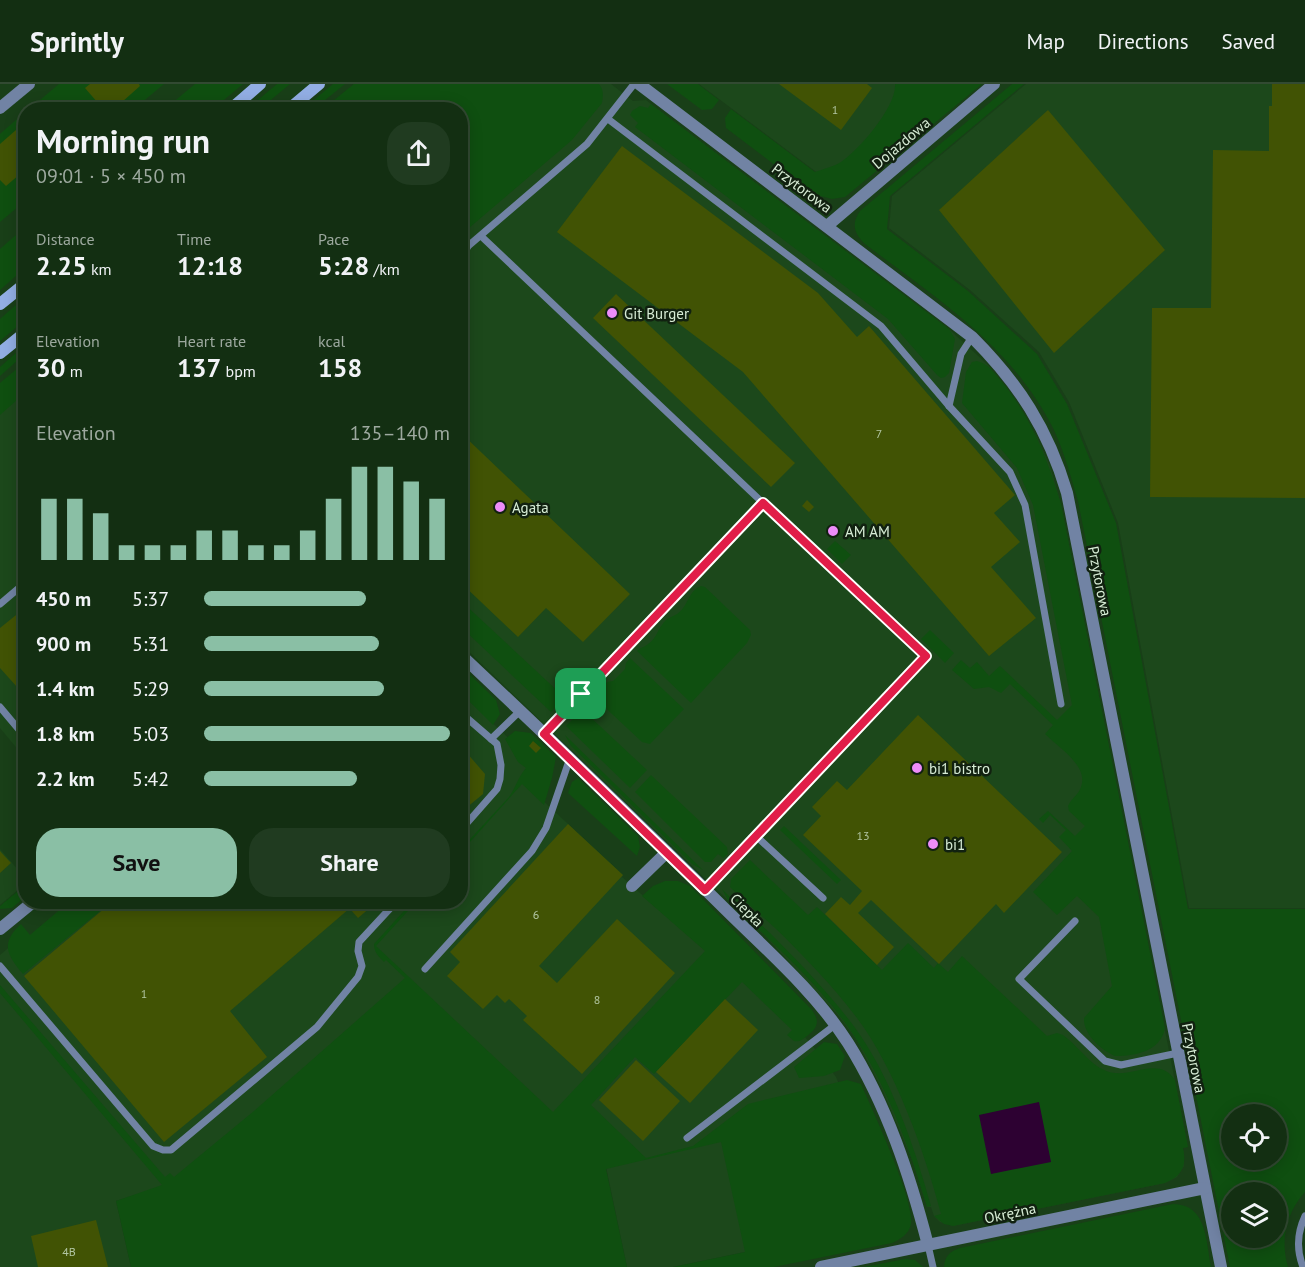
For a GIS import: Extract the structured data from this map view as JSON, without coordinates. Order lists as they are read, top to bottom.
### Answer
{
  "streets": {
    "street": [
      "Dojazdowa",
      "Przytorowa",
      "Ciepła",
      "Okrężna"
    ]
  },
  "crossings": [
    ["Dojazdowa", "Przytorowa"],
    ["Przytorowa", "Okrężna"],
    ["Ciepła", "Okrężna"]
  ],
  "places": [
    "Git Burger",
    "Agata",
    "AM AM",
    "bi1 bistro",
    "bi1"
  ],
  "house_numbers": [
    "1",
    "7",
    "13",
    "6",
    "1",
    "8",
    "4B"
  ],
  "page": {
    "header": "Sprintly",
    "nav": ["Map", "Directions", "Saved"],
    "heading": ["Morning run", "09:01 · 5 × 450 m"],
    "stats": [
      ["Distance", "2.25 km"],
      ["Time", "12:18"],
      ["Pace", "5:28 /km"],
      ["Elevation", "30 m"],
      ["Heart rate", "137 bpm"],
      ["kcal", "158"]
    ],
    "chart": ["Elevation", "135–140 m"],
    "list": [
      {
        "name": "450 m",
        "note": "5:37"
      },
      {
        "name": "900 m",
        "note": "5:31"
      },
      {
        "name": "1.4 km",
        "note": "5:29"
      },
      {
        "name": "1.8 km",
        "note": "5:03"
      },
      {
        "name": "2.2 km",
        "note": "5:42"
      }
    ],
    "buttons": ["Save", "Share"]
  }
}
